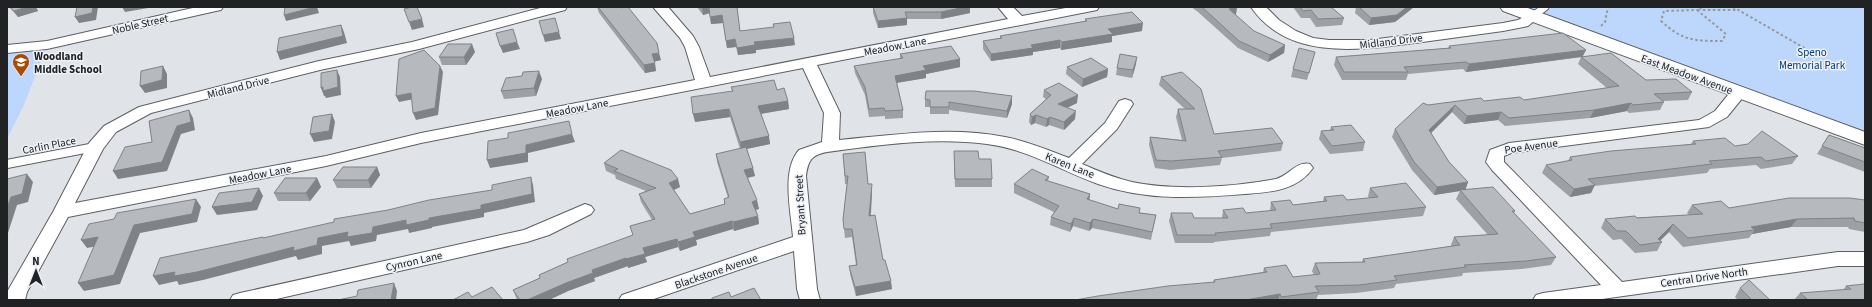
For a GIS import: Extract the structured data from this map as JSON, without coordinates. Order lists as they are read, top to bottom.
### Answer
{
  "streets": {
    "street": [
      "Noble Street",
      "Midland Drive",
      "Meadow Lane",
      "East Meadow Avenue",
      "Poe Avenue",
      "Karen Lane",
      "Bryant Street",
      "Cynron Lane",
      "Blackstone Avenue",
      "Central Drive North"
    ],
    "lane": ["Carlin Place"]
  },
  "crossings": [
    ["Midland Drive", "Meadow Lane"],
    ["Midland Drive", "East Meadow Avenue"],
    ["Midland Drive", "Carlin Place"],
    ["East Meadow Avenue", "Poe Avenue"],
    ["Poe Avenue", "Central Drive North"],
    ["Karen Lane", "Bryant Street"],
    ["Bryant Street", "Blackstone Avenue"]
  ],
  "parks": ["Speno Memorial Park"],
  "places": {
    "school or university": ["Woodland Middle School"]
  },
  "north": "top"
}
